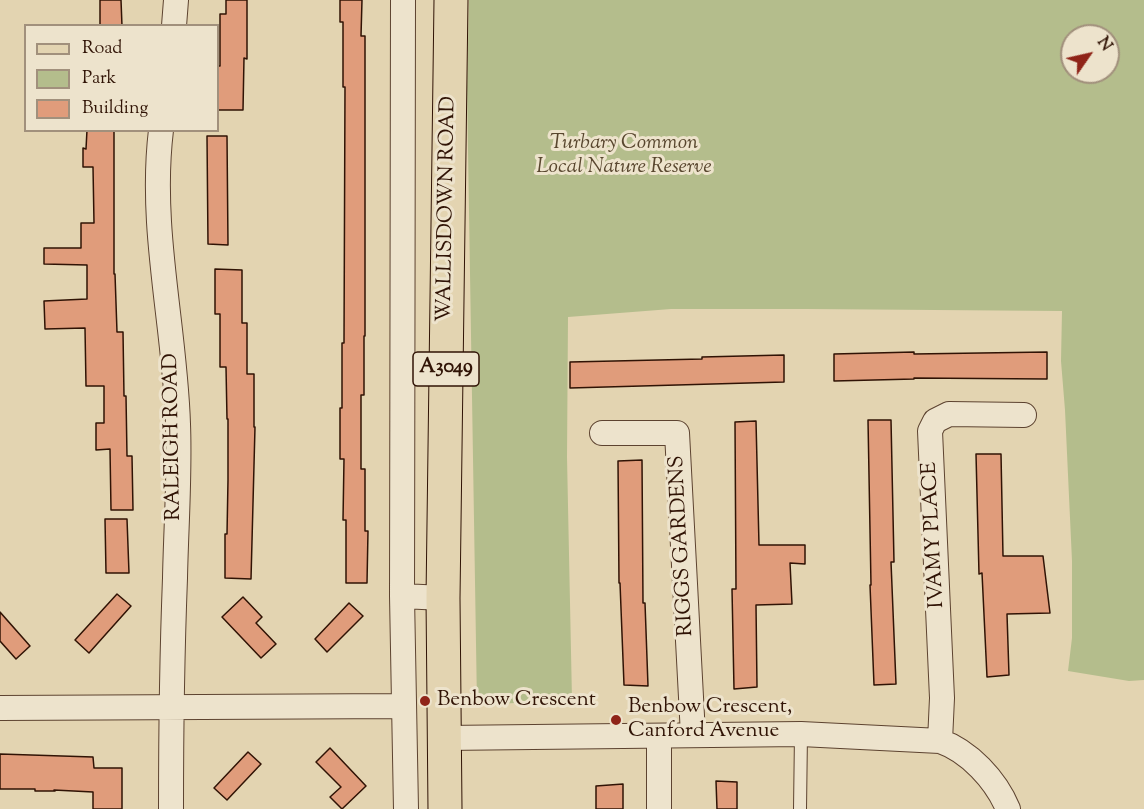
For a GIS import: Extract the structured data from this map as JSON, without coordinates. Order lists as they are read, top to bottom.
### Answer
{
  "streets": {
    "main road": ["WALLISDOWN ROAD", "A3049"],
    "street": ["RALEIGH ROAD", "IVAMY PLACE", "RIGGS GARDENS"]
  },
  "parks": ["Turbary Common Local Nature Reserve"],
  "places": ["Benbow Crescent", "Benbow Crescent, Canford Avenue"],
  "legend": ["Road", "Park", "Building"],
  "north": "top right"
}
